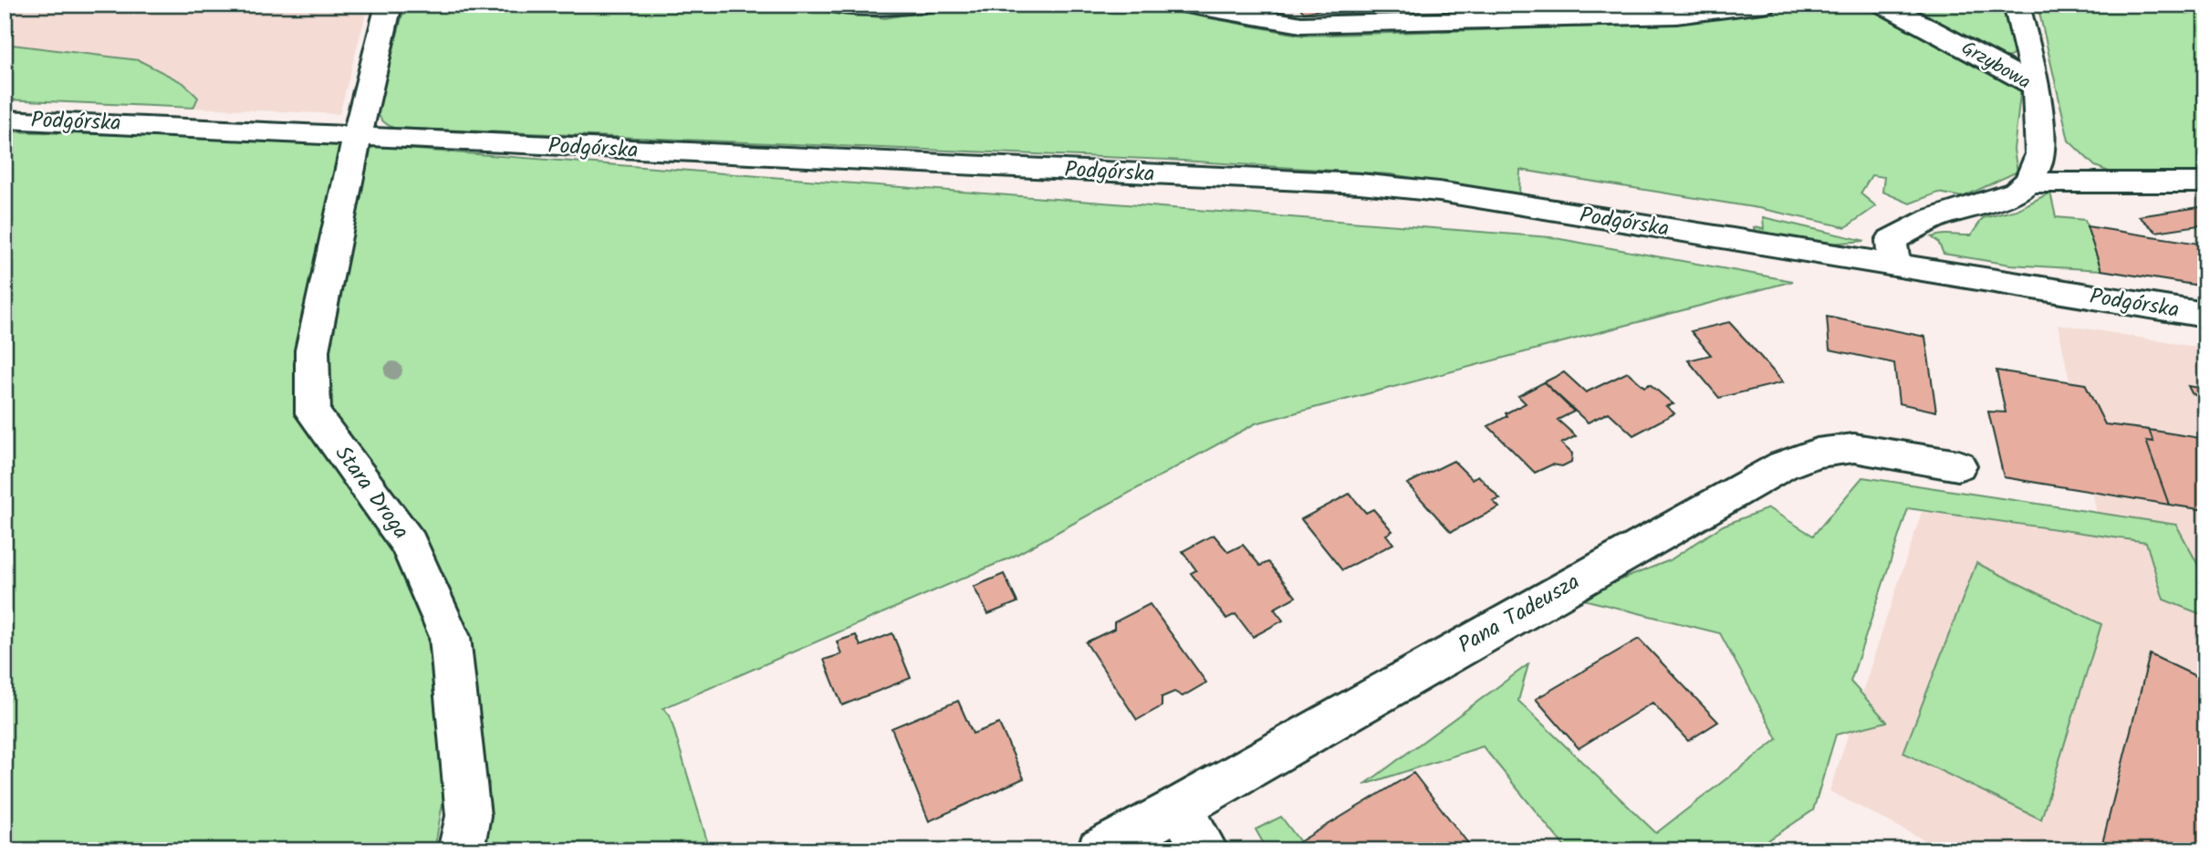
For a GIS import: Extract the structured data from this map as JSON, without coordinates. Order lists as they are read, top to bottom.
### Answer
{
  "streets": {
    "street": [
      "Grzybowa",
      "Podgórska",
      "Stara Droga",
      "Pana Tadeusza"
    ]
  },
  "crossings": [
    ["Podgórska", "Stara Droga"]
  ]
}
